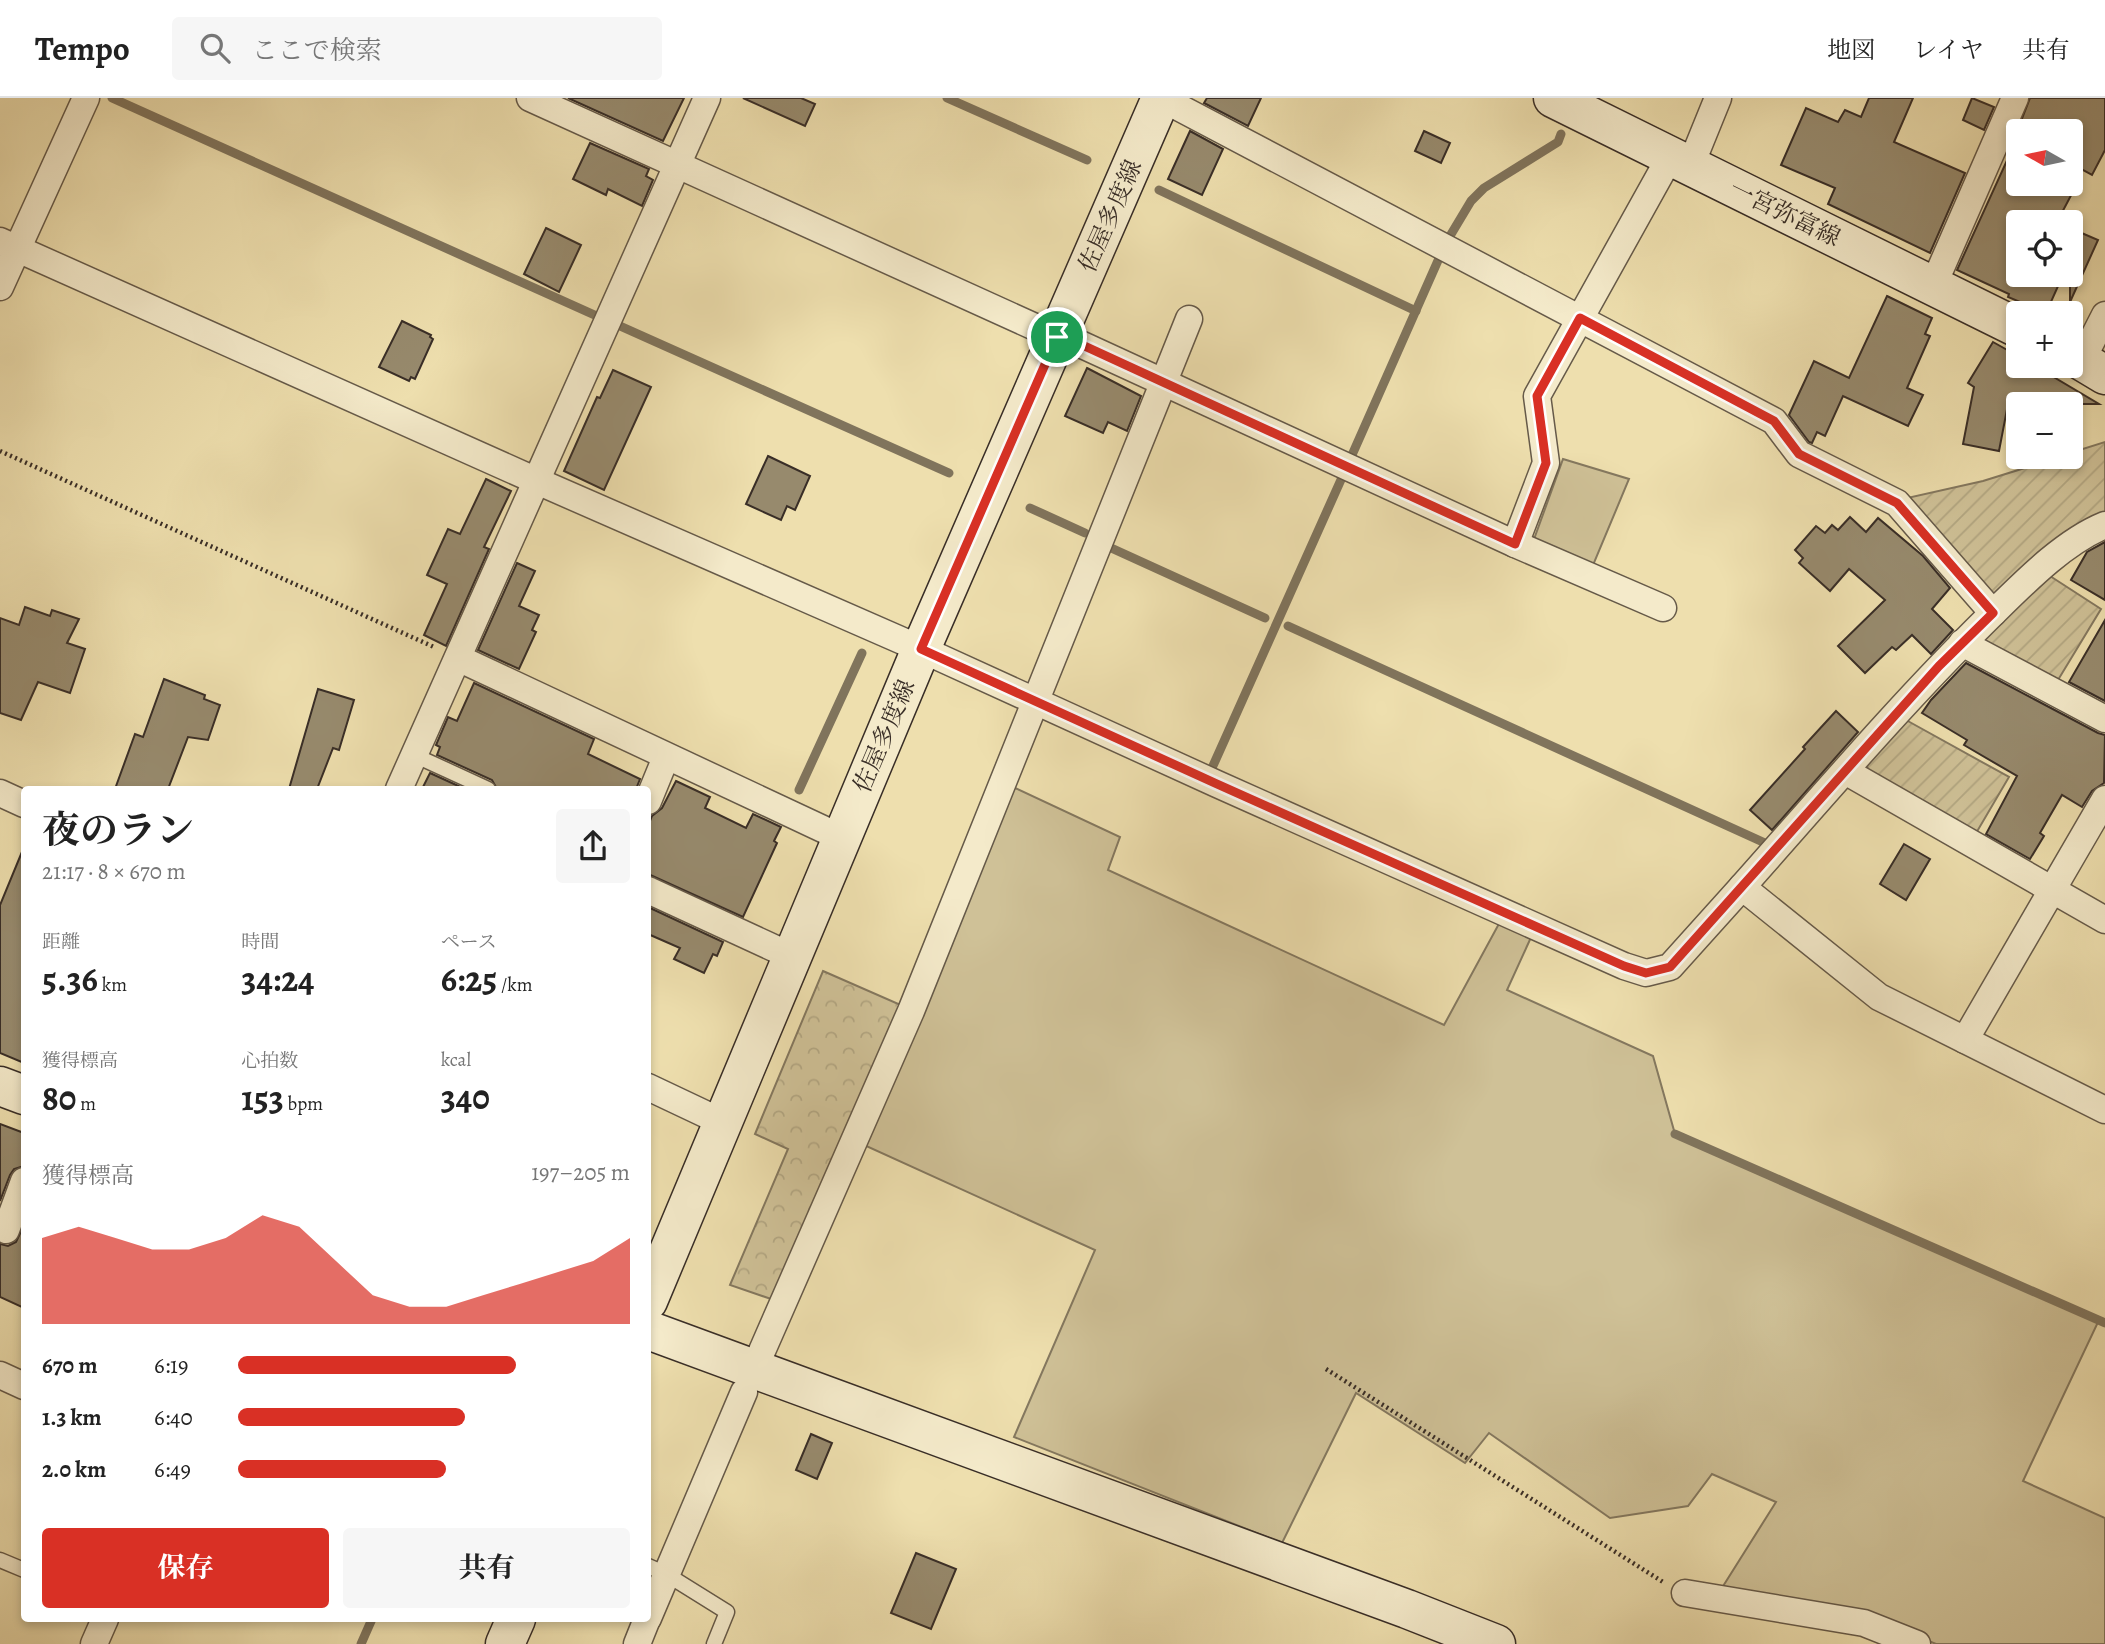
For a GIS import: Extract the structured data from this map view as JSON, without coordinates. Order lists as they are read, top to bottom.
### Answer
{
  "streets": {
    "main road": ["一宮弥富線", "佐屋多度線"]
  },
  "north": "left",
  "page": {
    "header": "Tempo",
    "search": "ここで検索",
    "nav": ["地図", "レイヤ", "共有"],
    "map_buttons": ["+", "−"],
    "heading": ["夜のラン", "21:17 · 8 × 670 m"],
    "stats": [
      ["距離", "5.36 km"],
      ["時間", "34:24"],
      ["ペース", "6:25 /km"],
      ["獲得標高", "80 m"],
      ["心拍数", "153 bpm"],
      ["kcal", "340"]
    ],
    "chart": ["獲得標高", "197–205 m"],
    "list": [
      {
        "name": "670 m",
        "note": "6:19"
      },
      {
        "name": "1.3 km",
        "note": "6:40"
      },
      {
        "name": "2.0 km",
        "note": "6:49"
      }
    ],
    "buttons": ["保存", "共有"]
  }
}
